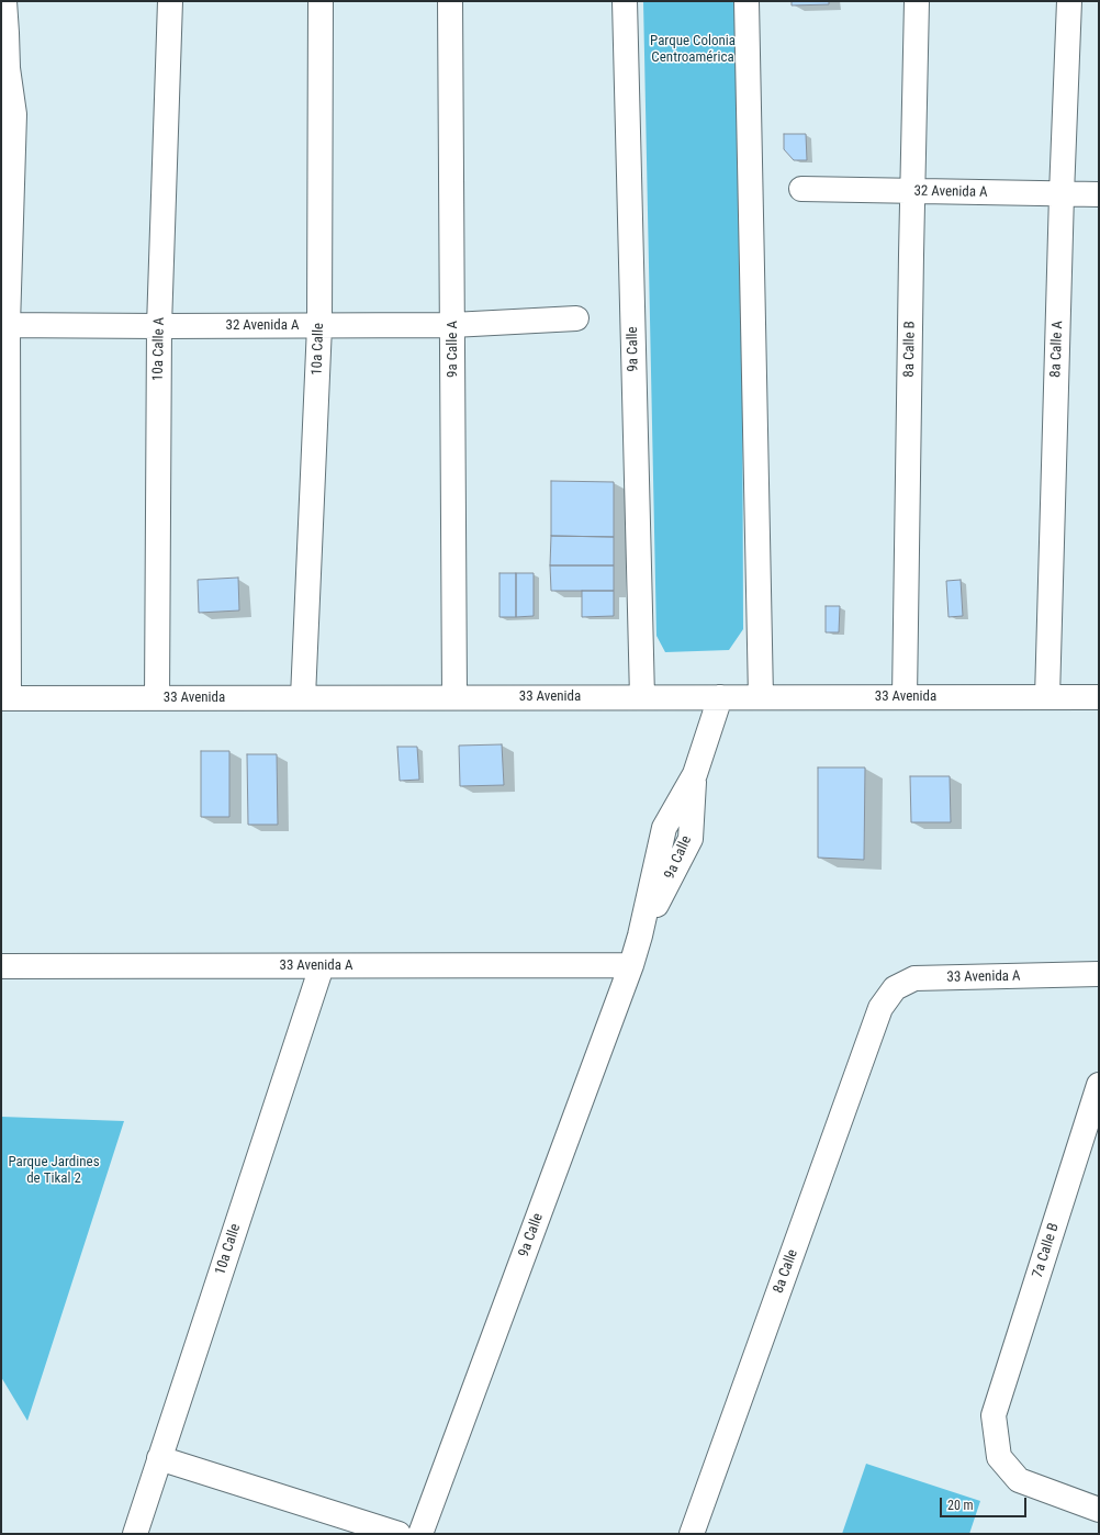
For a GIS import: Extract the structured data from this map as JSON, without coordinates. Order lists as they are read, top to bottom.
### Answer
{
  "streets": {
    "street": [
      "32 Avenida A",
      "10a Calle A",
      "10a Calle",
      "9a Calle A",
      "9a Calle",
      "8a Calle B",
      "8a Calle A",
      "33 Avenida",
      "33 Avenida A",
      "7a Calle B",
      "8a Calle"
    ]
  },
  "crossings": [
    ["32 Avenida A", "10a Calle A"],
    ["32 Avenida A", "10a Calle"],
    ["32 Avenida A", "9a Calle A"],
    ["32 Avenida A", "8a Calle B"],
    ["32 Avenida A", "8a Calle A"],
    ["10a Calle A", "33 Avenida"],
    ["10a Calle", "33 Avenida"],
    ["10a Calle", "33 Avenida A"],
    ["9a Calle A", "33 Avenida"],
    ["9a Calle", "33 Avenida"],
    ["9a Calle", "33 Avenida A"],
    ["8a Calle B", "33 Avenida"],
    ["8a Calle A", "33 Avenida"],
    ["33 Avenida A", "8a Calle"]
  ],
  "parks": ["Parque Colonia Centroamérica", "Parque Jardines de Tikal 2"],
  "scale_bar": "20 m"
}
